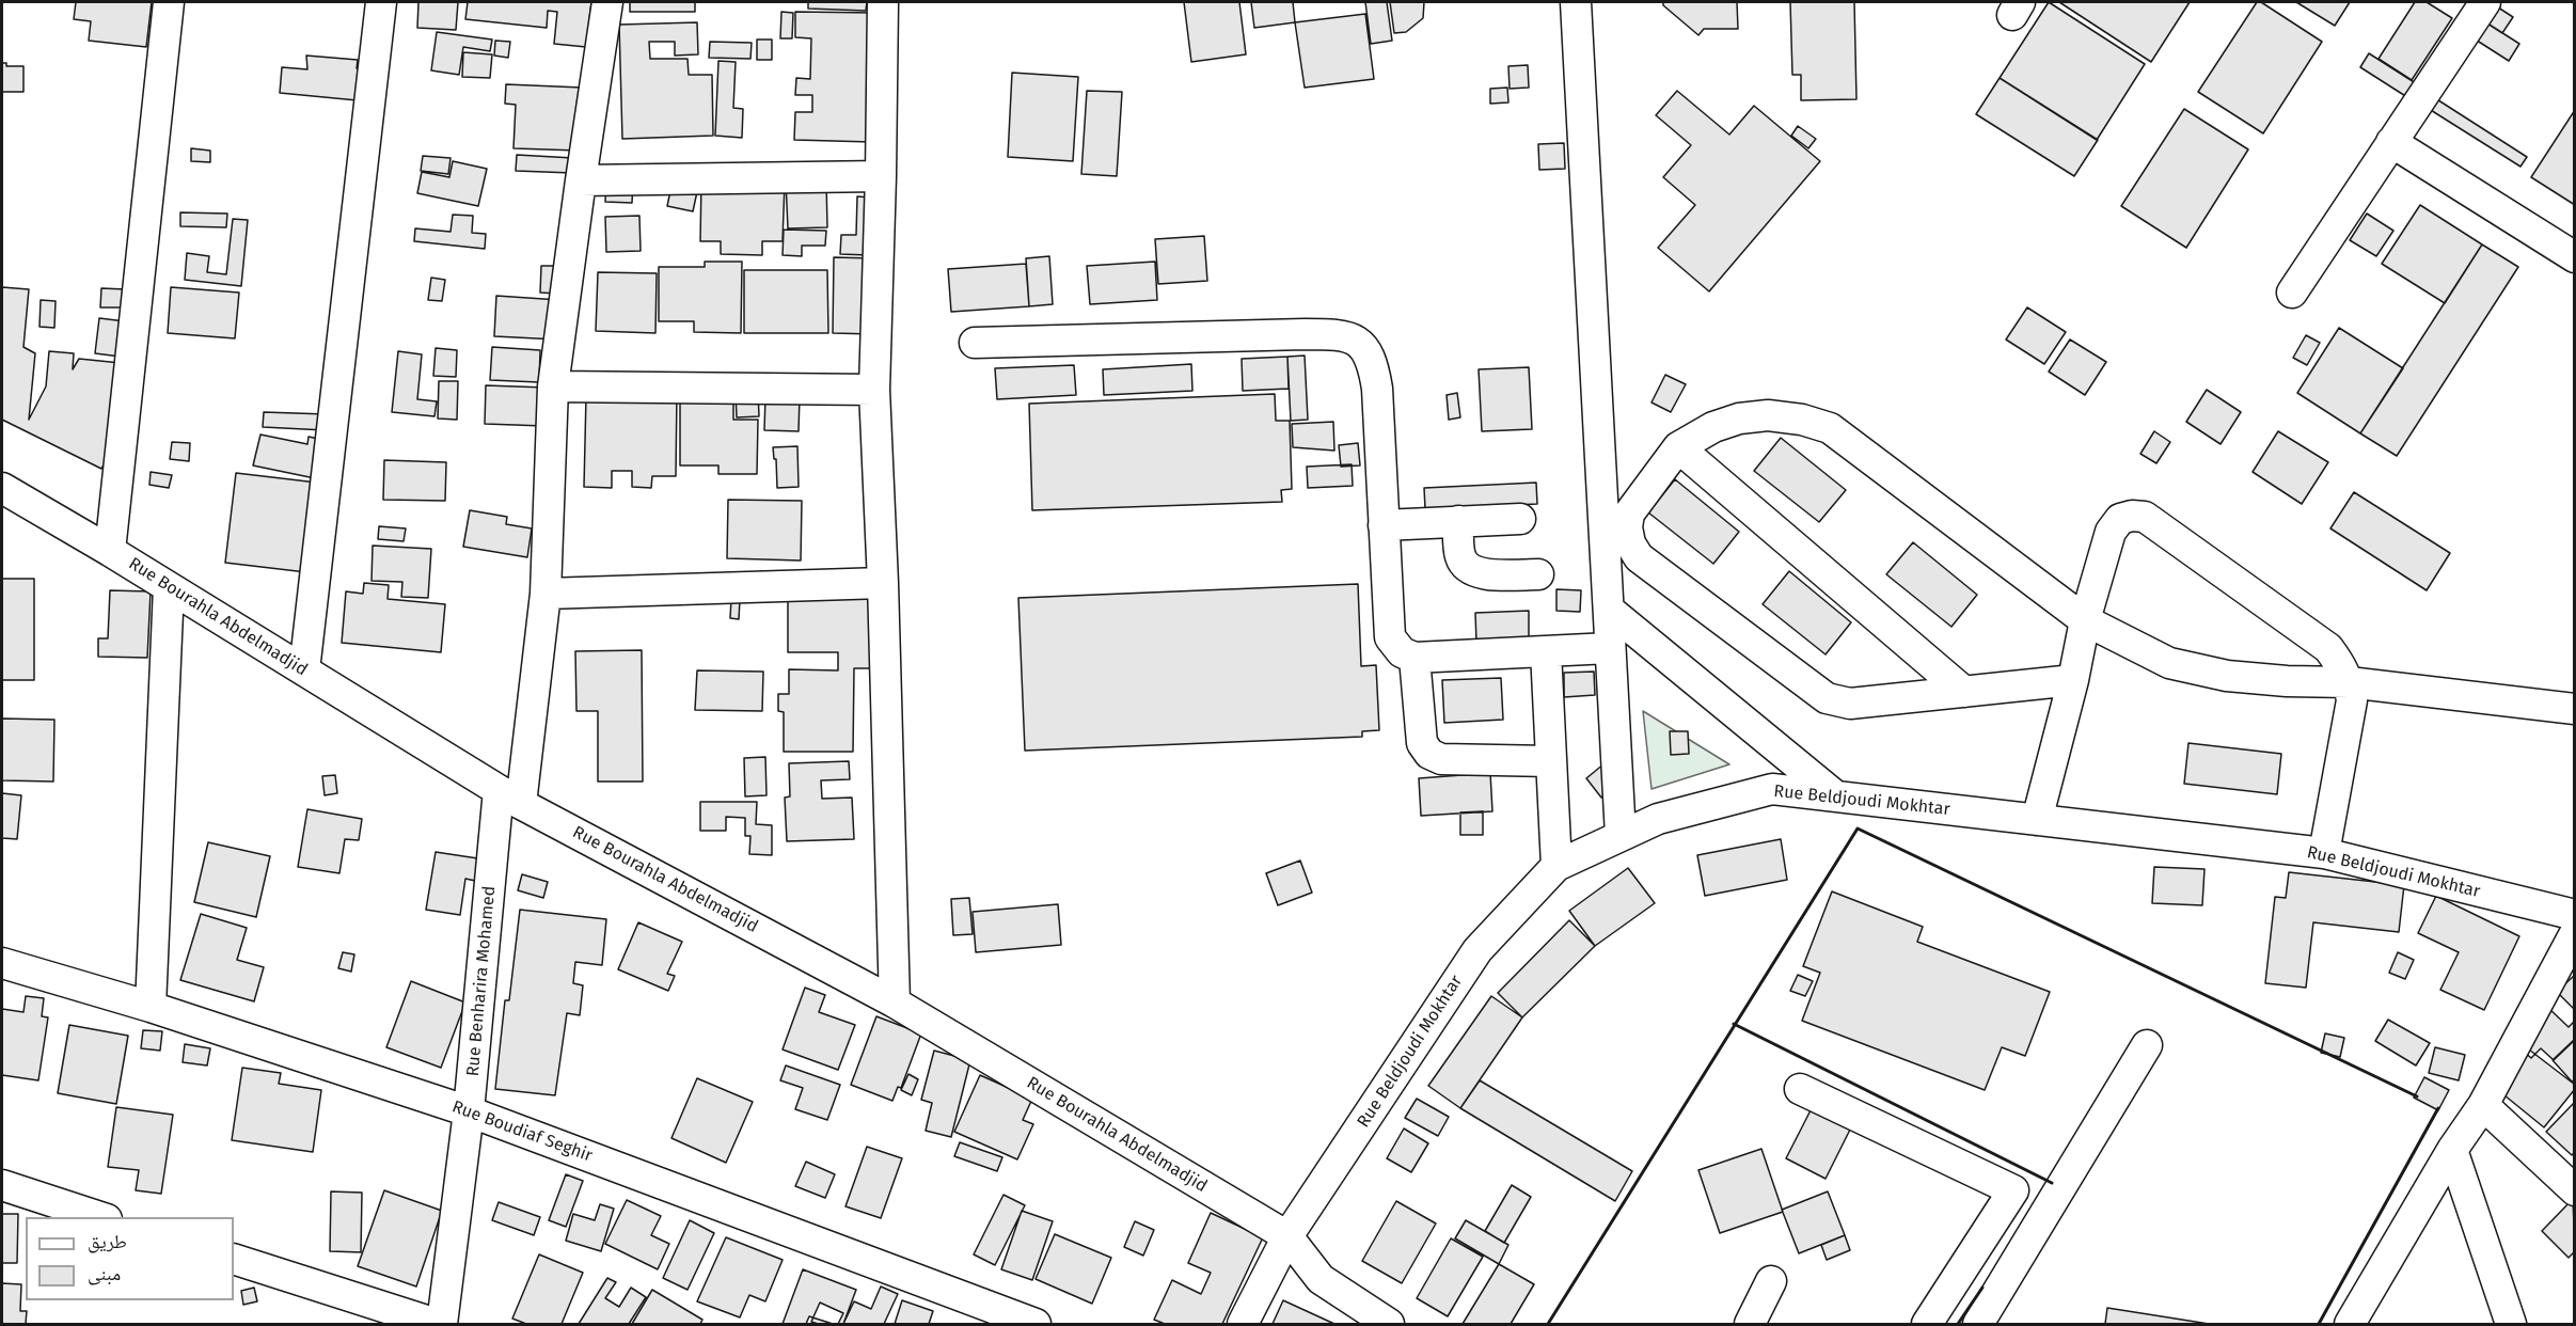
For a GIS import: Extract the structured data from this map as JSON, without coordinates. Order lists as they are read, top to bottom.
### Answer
{
  "streets": {
    "street": [
      "Rue Bourahla Abdelmadjid",
      "Rue Beldjoudi Mokhtar",
      "Rue Benharira Mohamed",
      "Rue Boudiaf Seghir"
    ]
  },
  "crossings": [
    ["Rue Bourahla Abdelmadjid", "Rue Beldjoudi Mokhtar"],
    ["Rue Bourahla Abdelmadjid", "Rue Benharira Mohamed"],
    ["Rue Benharira Mohamed", "Rue Boudiaf Seghir"]
  ],
  "legend": ["طريق", "مبنى"]
}
